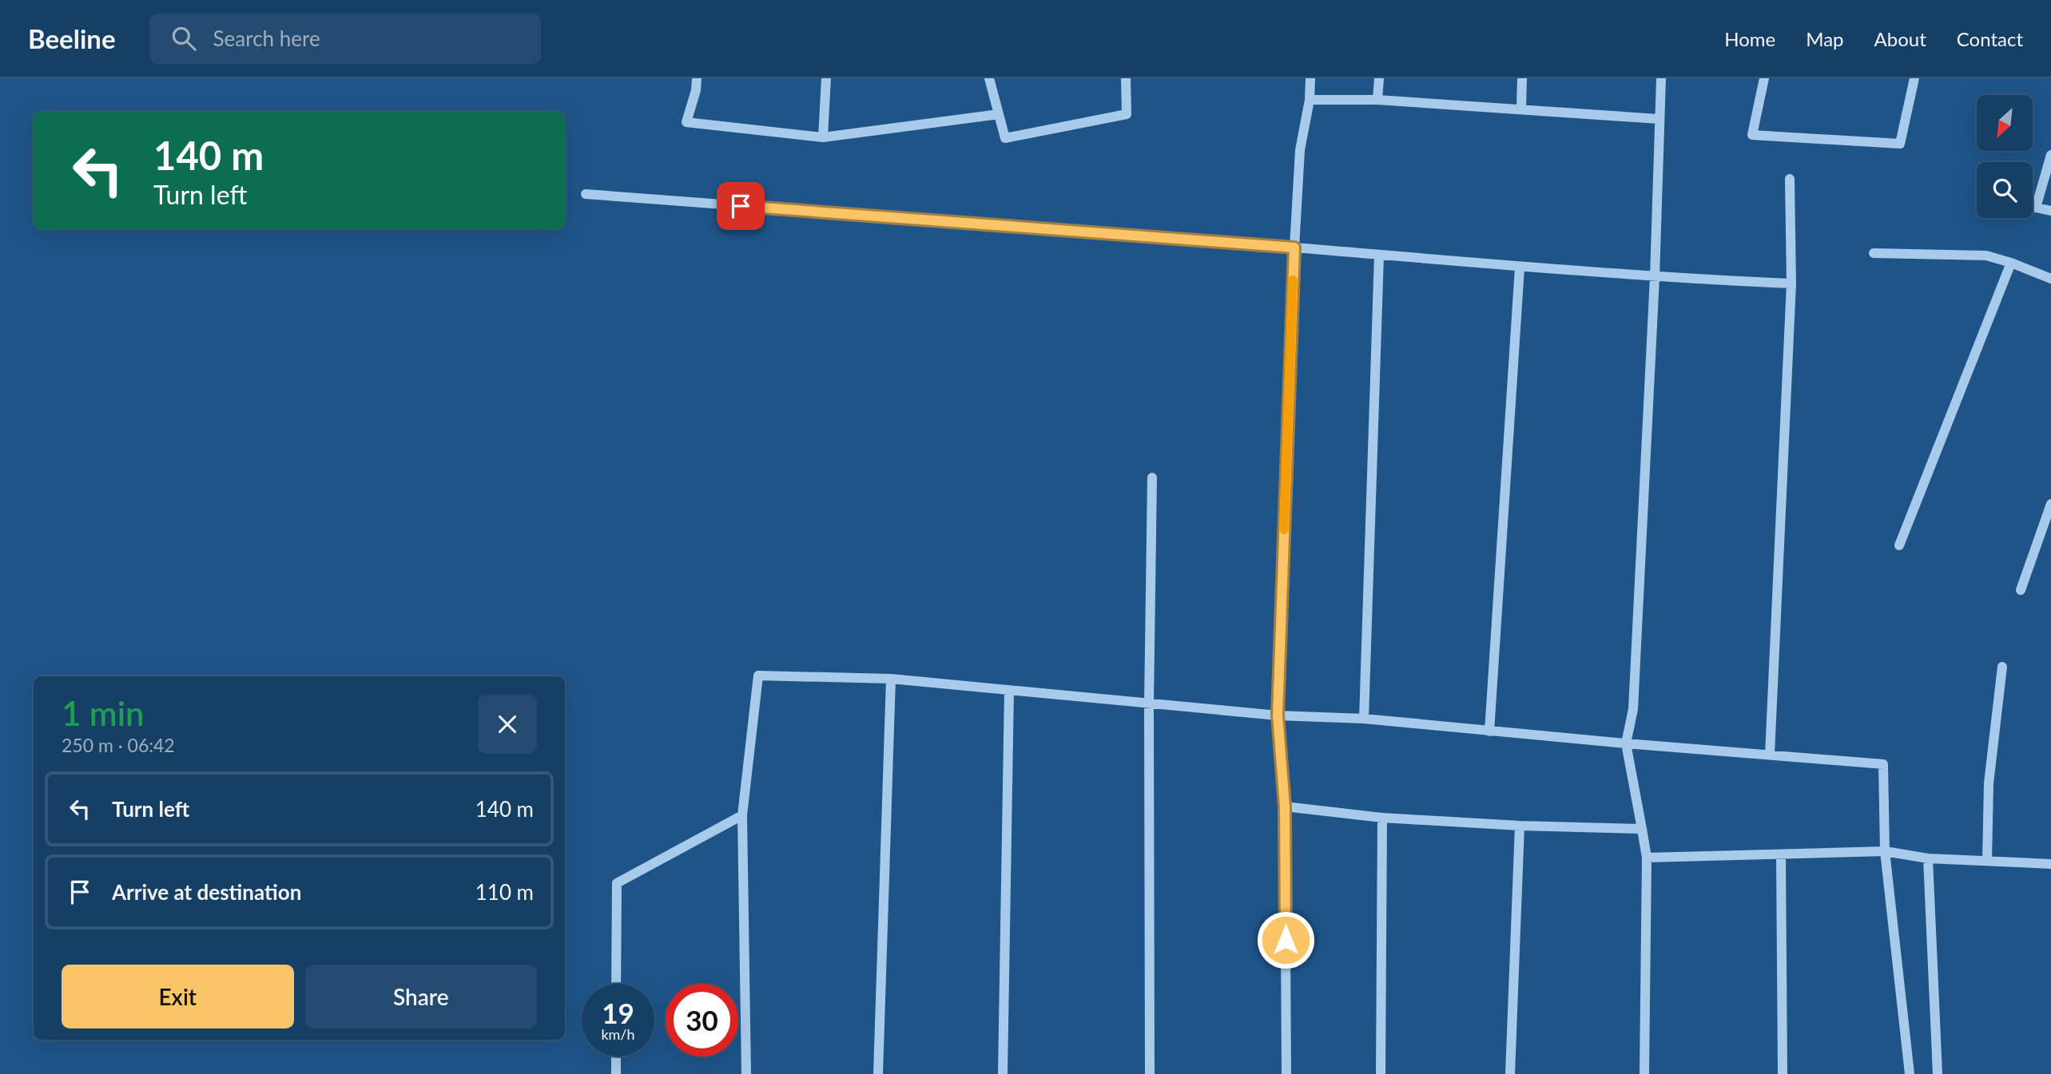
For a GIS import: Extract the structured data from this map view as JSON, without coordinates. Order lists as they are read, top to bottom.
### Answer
{
  "north": "bottom left",
  "page": {
    "header": "Beeline",
    "search": "Search here",
    "nav": [
      "Home",
      "Map",
      "About",
      "Contact"
    ],
    "turn": ["140 m", "Turn left"],
    "heading": ["1 min", "250 m · 06:42"],
    "list": [
      {
        "name": "Turn left",
        "value": "140 m"
      },
      {
        "name": "Arrive at destination",
        "value": "110 m"
      }
    ],
    "buttons": ["Exit", "Share"],
    "speed": "19 km/h",
    "limit": "30"
  }
}
